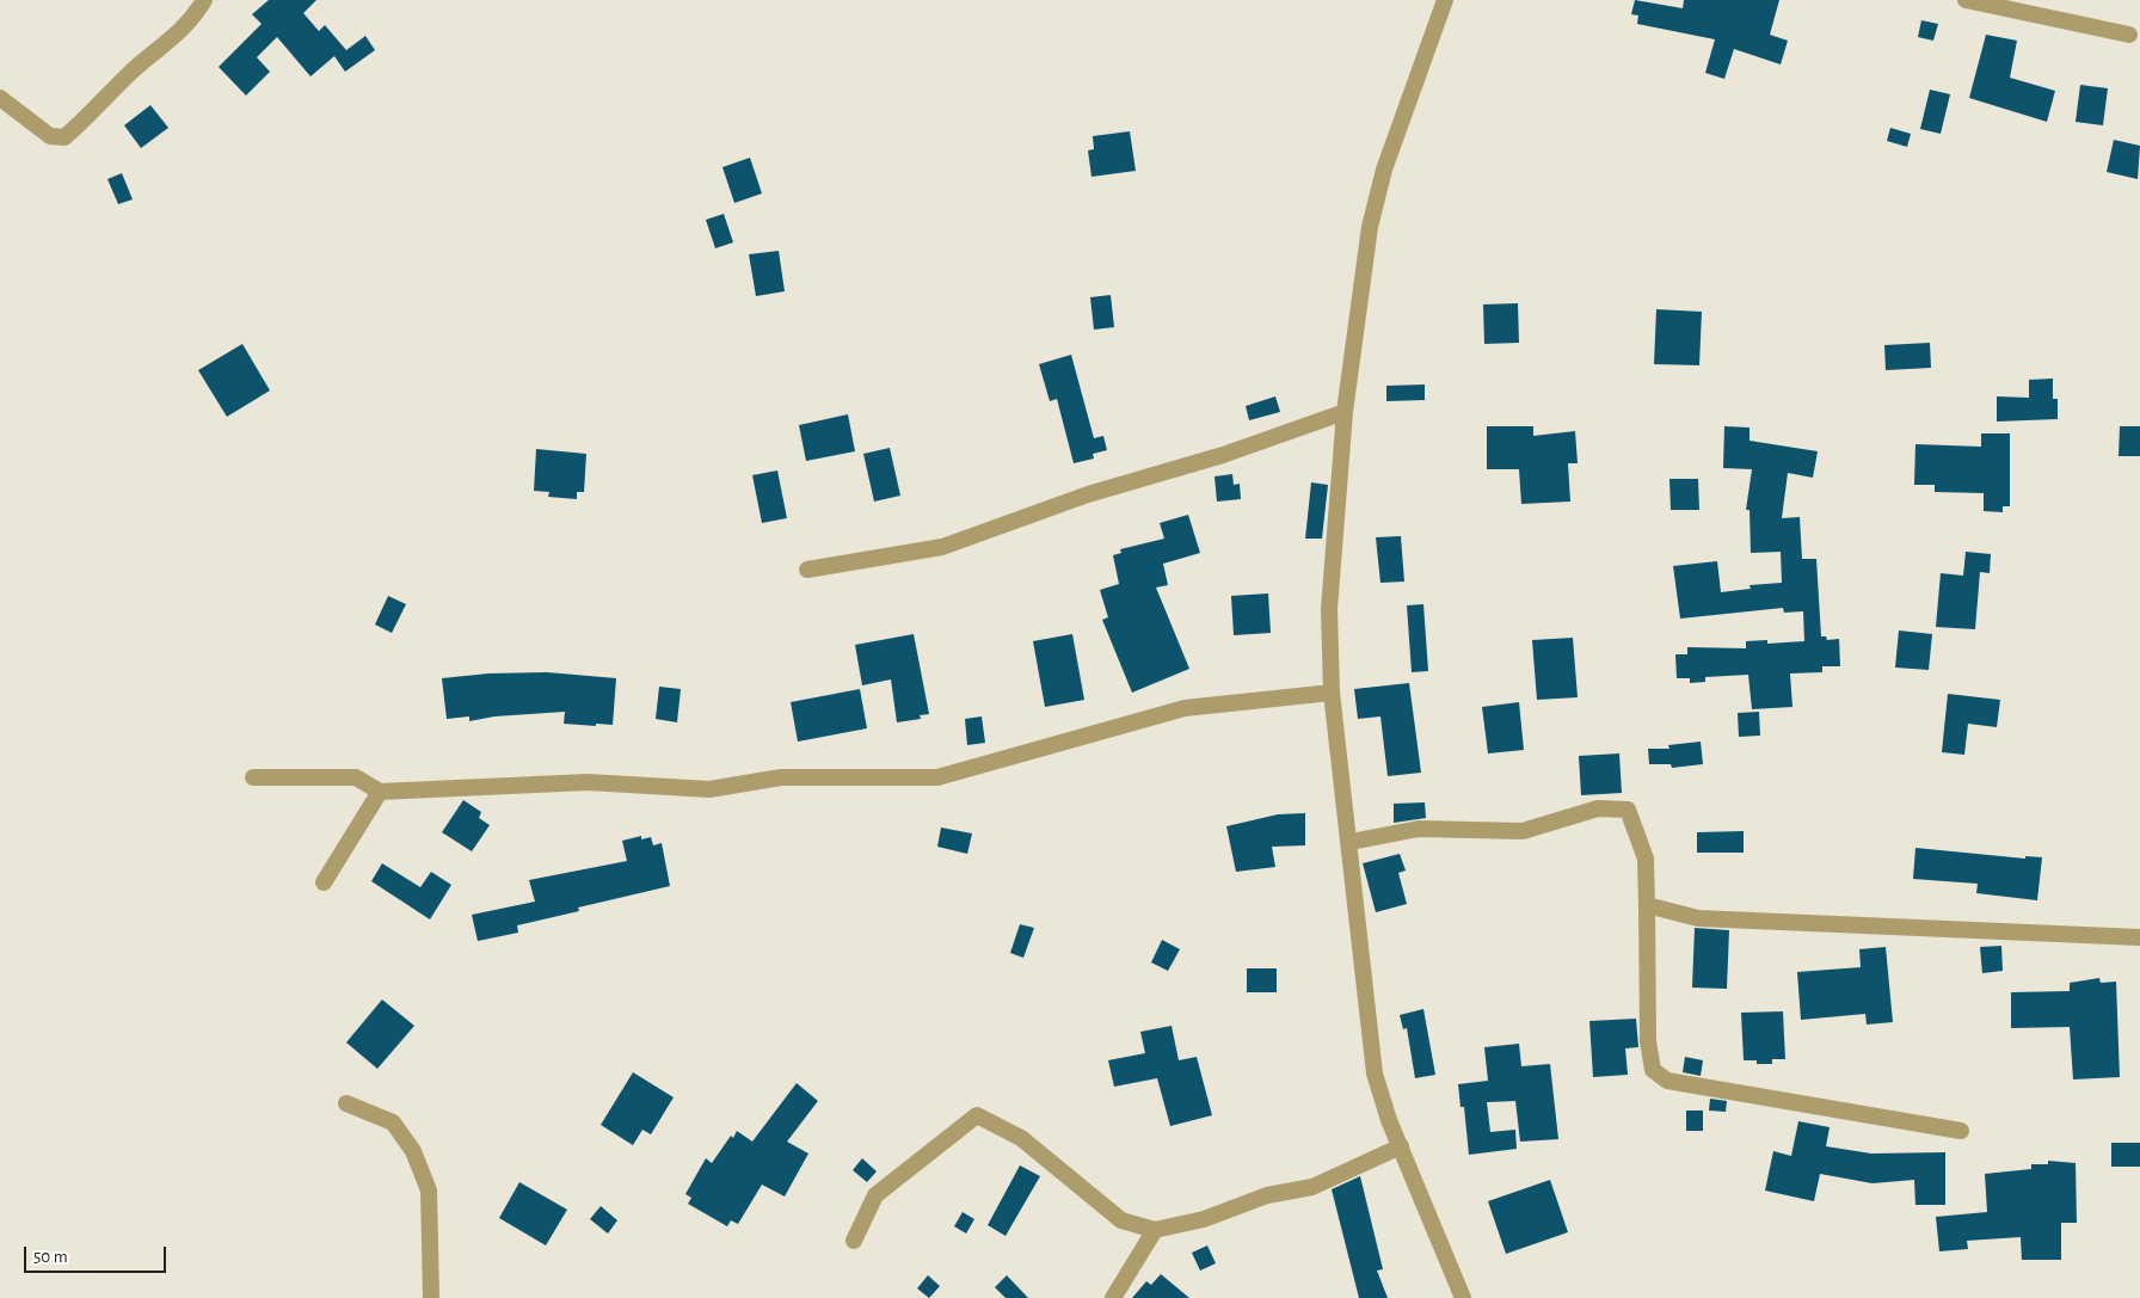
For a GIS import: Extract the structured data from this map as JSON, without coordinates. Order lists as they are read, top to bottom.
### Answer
{
  "scale_bar": "50 m"
}
